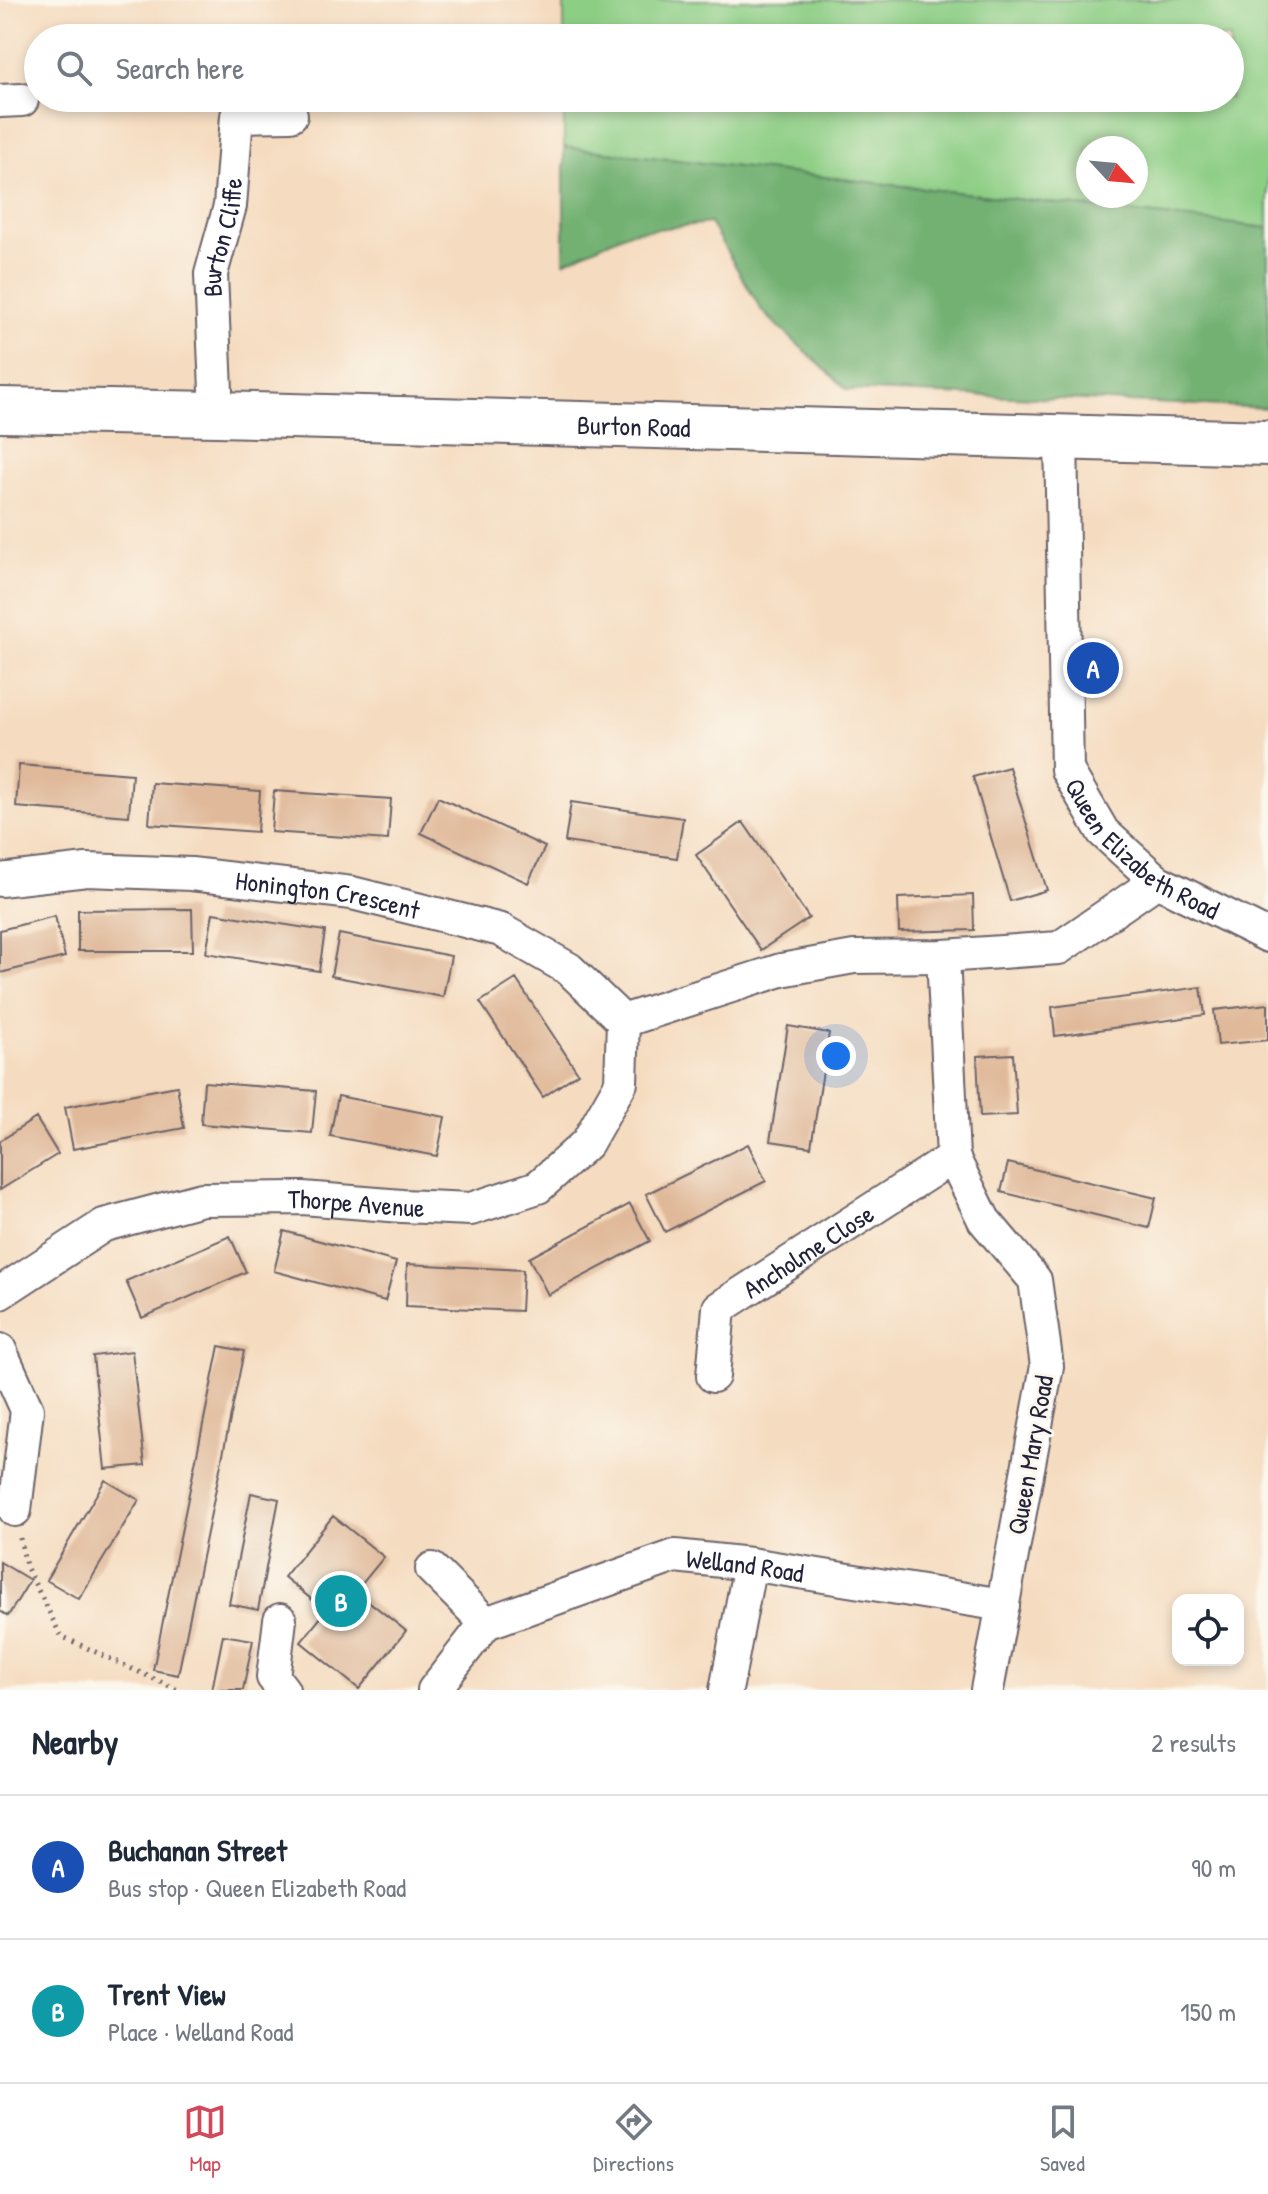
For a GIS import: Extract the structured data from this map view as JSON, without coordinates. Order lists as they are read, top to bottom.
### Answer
{
  "streets": {
    "main road": ["Burton Road"],
    "street": [
      "Burton Cliffe",
      "Queen Elizabeth Road",
      "Honington Crescent",
      "Thorpe Avenue",
      "Ancholme Close",
      "Queen Mary Road",
      "Welland Road"
    ]
  },
  "crossings": [
    ["Burton Cliffe", "Burton Road"],
    ["Burton Road", "Queen Elizabeth Road"],
    ["Honington Crescent", "Thorpe Avenue"],
    ["Ancholme Close", "Queen Mary Road"],
    ["Queen Mary Road", "Welland Road"]
  ],
  "north": "bottom right",
  "page": {
    "search": "Search here",
    "pins": ["A", "B"],
    "heading": ["Nearby", "2 results"],
    "list": [
      {
        "mark": "A",
        "name": "Buchanan Street",
        "note": "Bus stop · Queen Elizabeth Road",
        "value": "90 m"
      },
      {
        "mark": "B",
        "name": "Trent View",
        "note": "Place · Welland Road",
        "value": "150 m"
      }
    ],
    "nav": ["Map", "Directions", "Saved"]
  }
}
